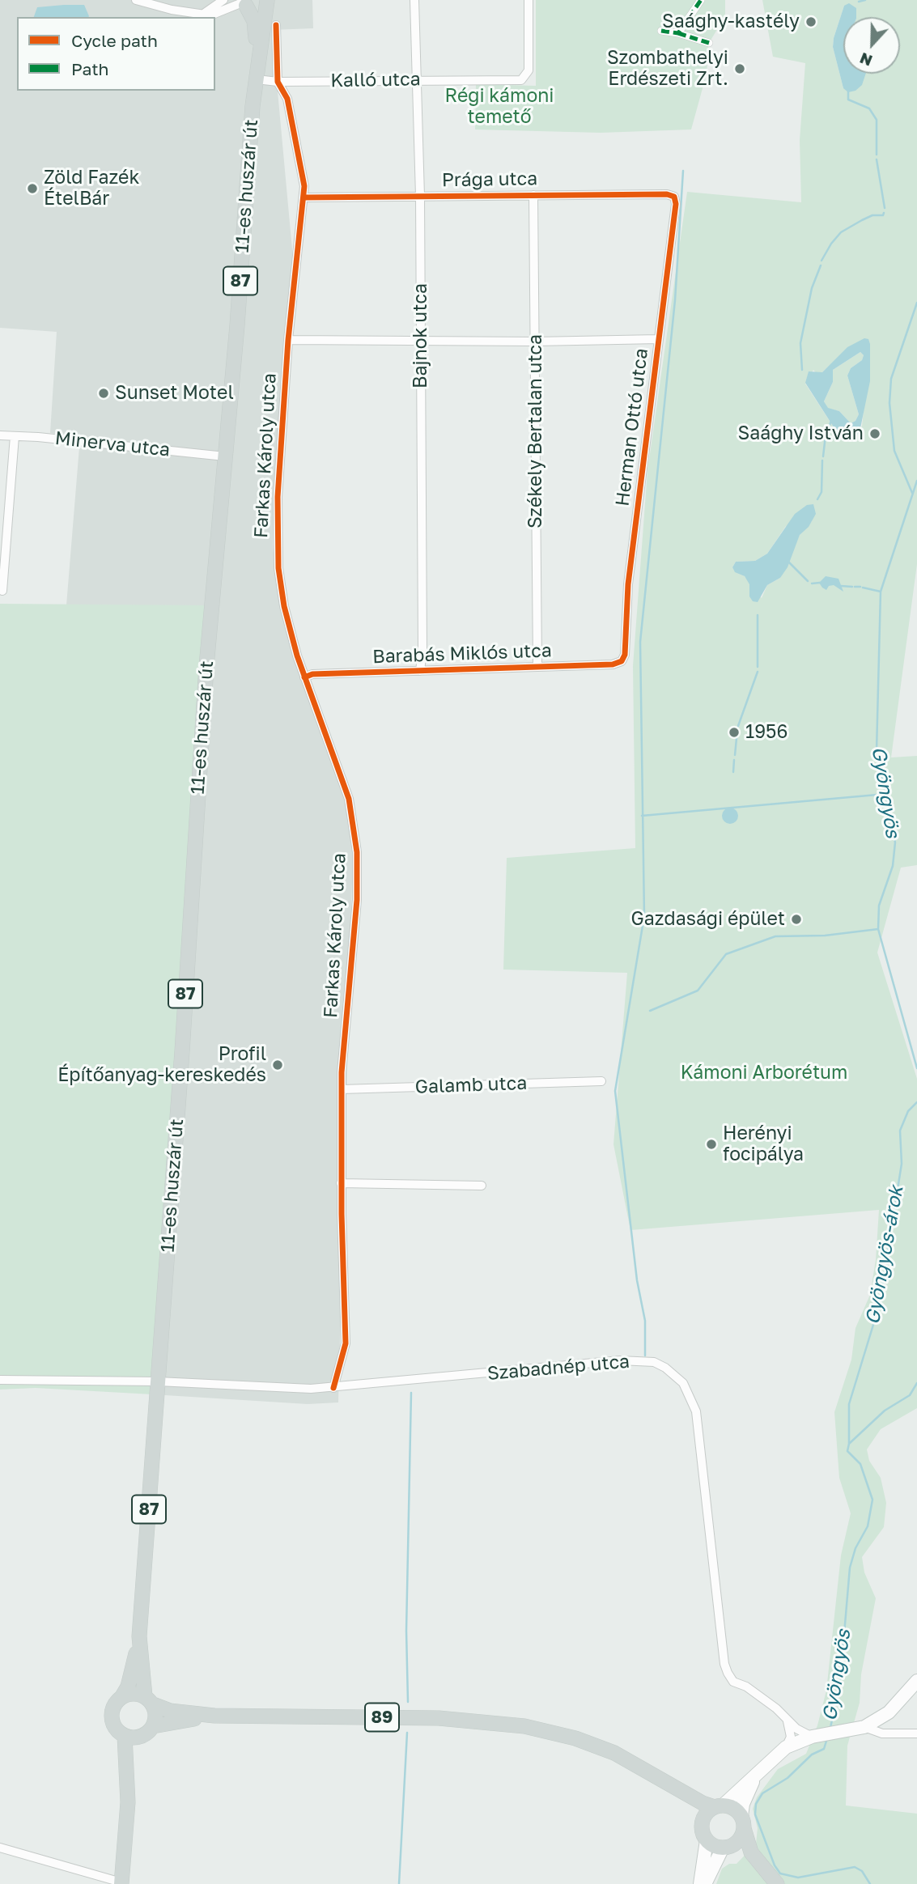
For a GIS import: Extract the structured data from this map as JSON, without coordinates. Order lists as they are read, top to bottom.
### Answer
{
  "streets": {
    "main road": ["11-es huszár út", "87", "89"],
    "street": [
      "Kalló utca",
      "Prága utca",
      "Bajnok utca",
      "Herman Ottó utca",
      "Székely Bertalan utca",
      "Minerva utca",
      "Farkas Károly utca",
      "Barabás Miklós utca",
      "Galamb utca",
      "Szabadnép utca"
    ]
  },
  "crossings": [
    ["Kalló utca", "11-es huszár út"],
    ["Kalló utca", "87"],
    ["Kalló utca", "Bajnok utca"],
    ["Kalló utca", "Farkas Károly utca"],
    ["Prága utca", "Bajnok utca"],
    ["Prága utca", "Herman Ottó utca"],
    ["Prága utca", "Székely Bertalan utca"],
    ["Prága utca", "Farkas Károly utca"],
    ["11-es huszár út", "87"],
    ["11-es huszár út", "Minerva utca"],
    ["11-es huszár út", "Szabadnép utca"],
    ["87", "Szabadnép utca"],
    ["87", "89"],
    ["Bajnok utca", "Barabás Miklós utca"],
    ["Herman Ottó utca", "Barabás Miklós utca"],
    ["Székely Bertalan utca", "Barabás Miklós utca"],
    ["Farkas Károly utca", "Barabás Miklós utca"],
    ["Farkas Károly utca", "Galamb utca"],
    ["Farkas Károly utca", "Szabadnép utca"]
  ],
  "water": ["Gyöngyös", "Gyöngyös-árok"],
  "parks": ["Régi kámoni temető", "Kámoni Arborétum"],
  "places": [
    "Saághy-kastély",
    "Szombathelyi Erdészeti Zrt.",
    "Zöld Fazék ÉtelBár",
    "Sunset Motel",
    "Saághy István",
    "1956",
    "Gazdasági épület",
    "Profil Építőanyag-kereskedés",
    "Herényi focipálya"
  ],
  "legend": ["Cycle path", "Path"],
  "north": "bottom"
}
